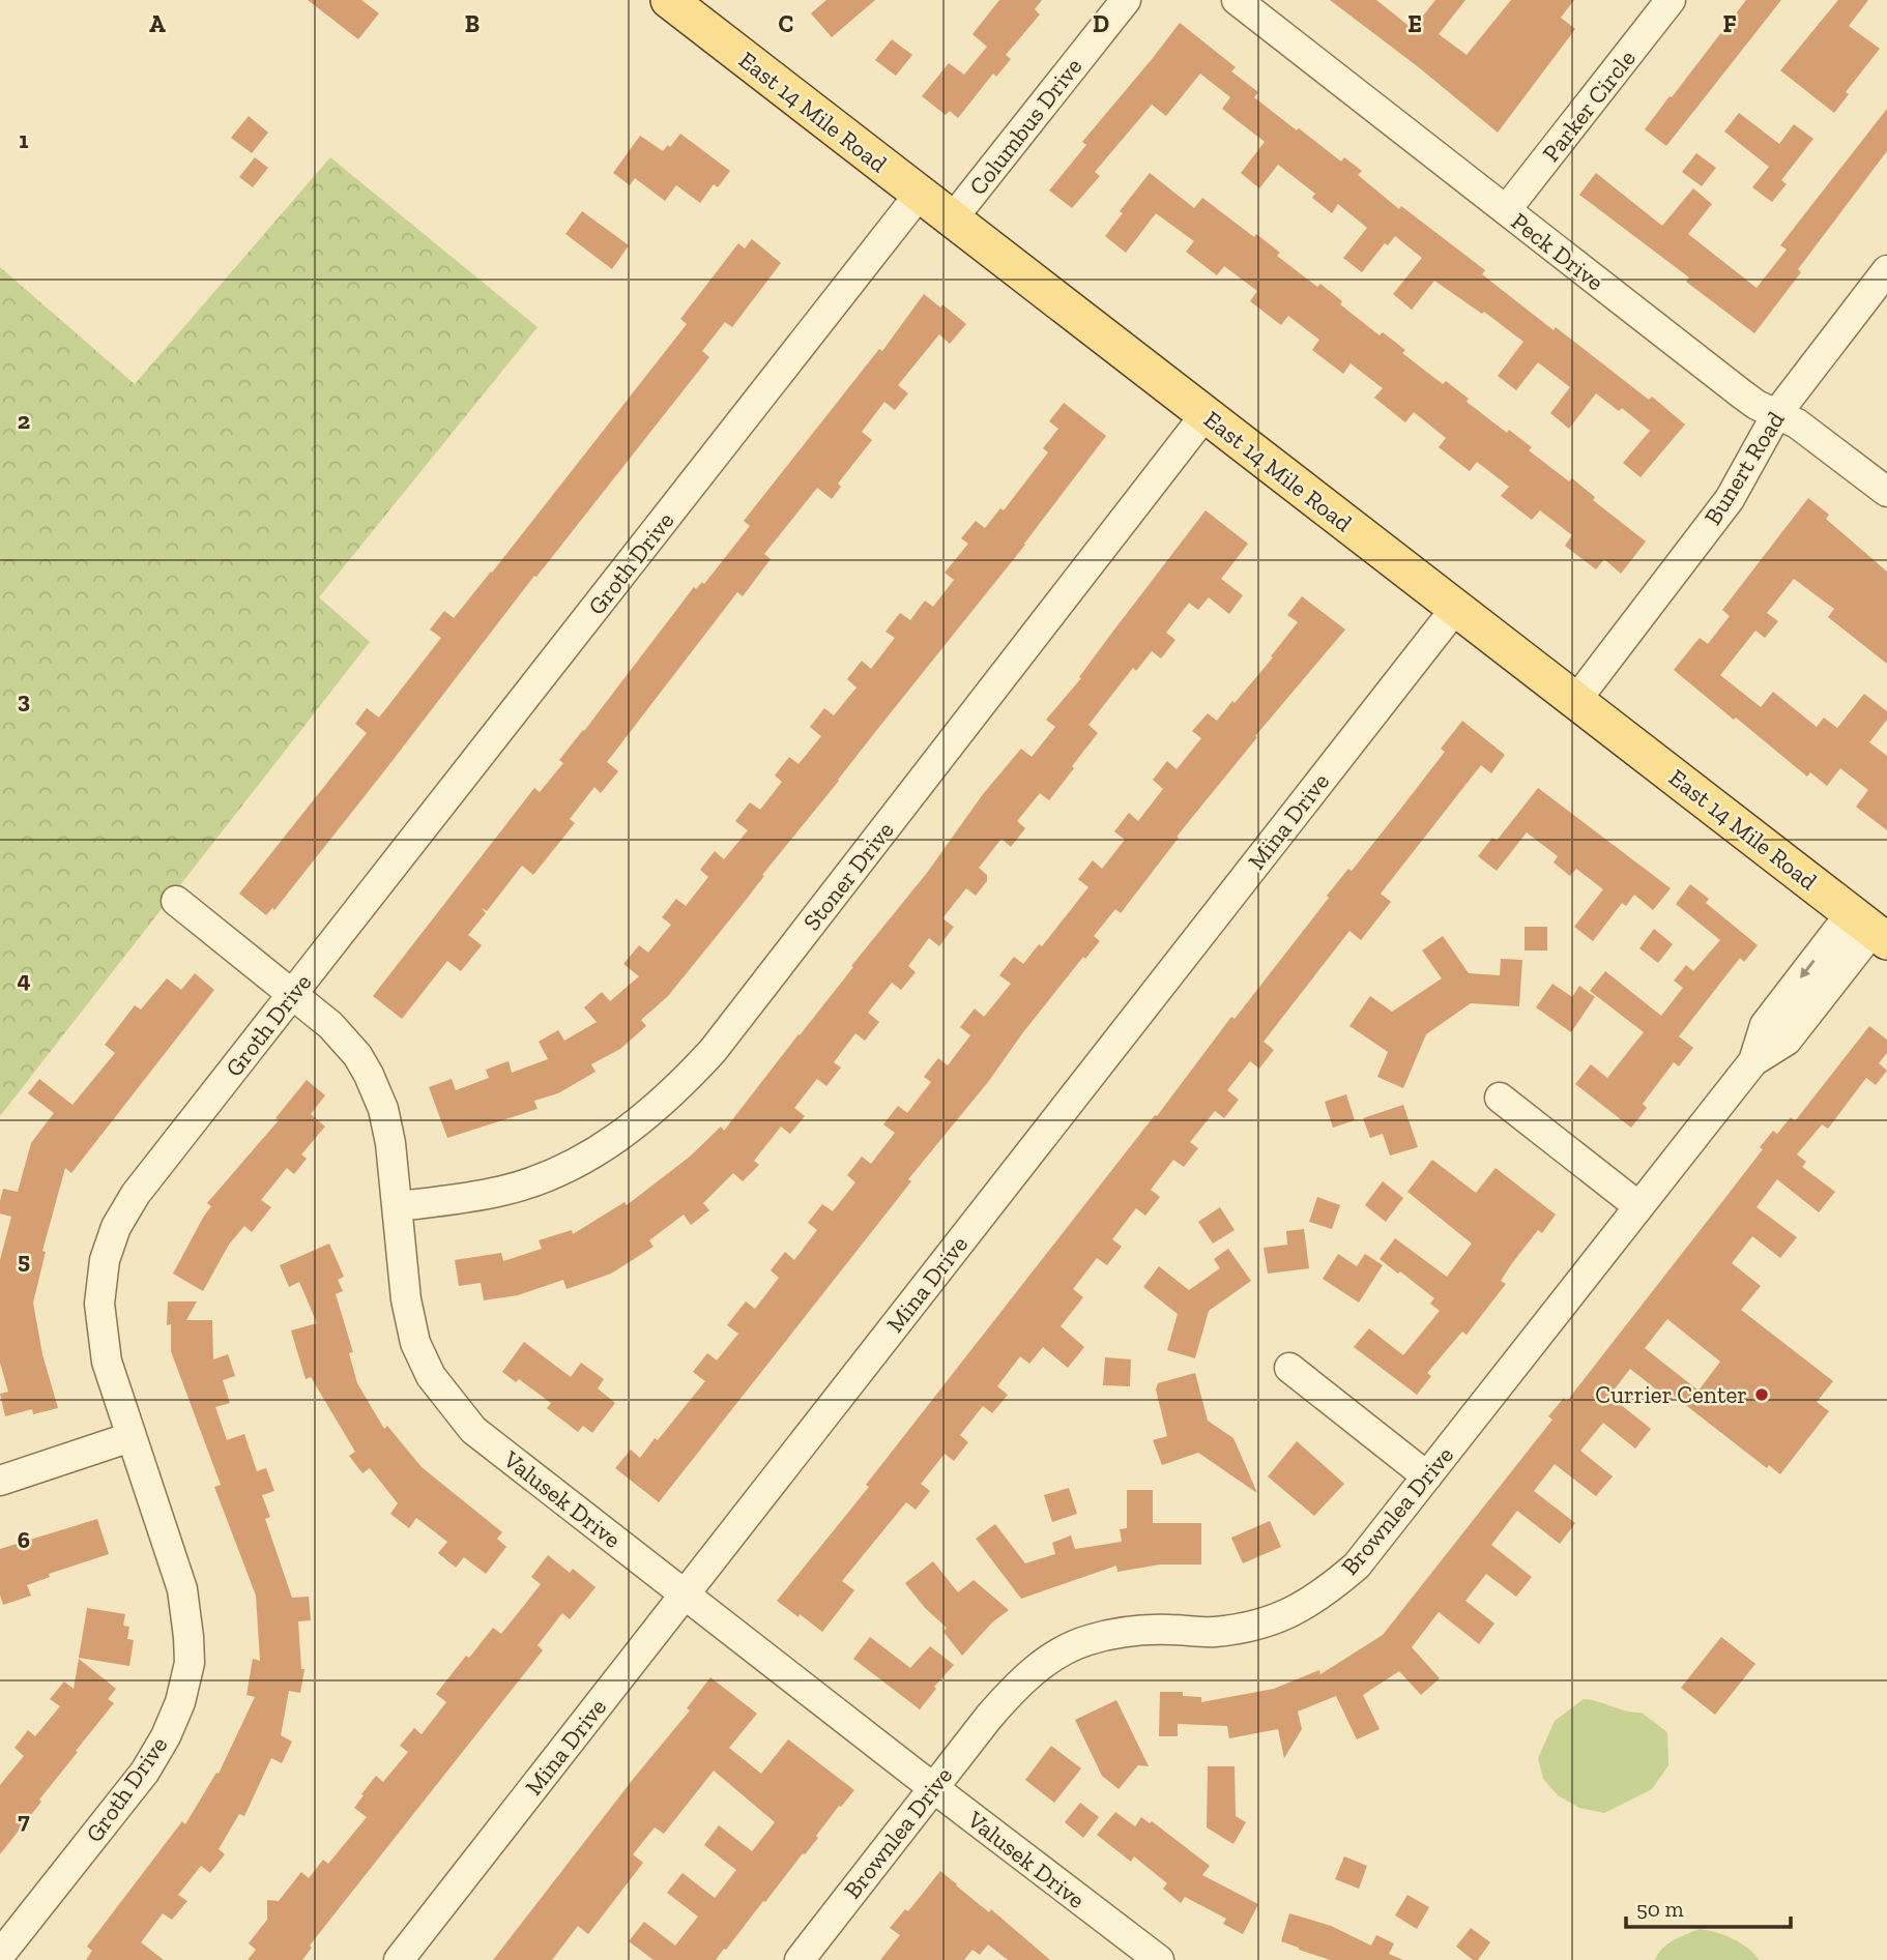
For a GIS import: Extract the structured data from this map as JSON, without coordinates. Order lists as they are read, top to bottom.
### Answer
{
  "streets": {
    "main road": ["East 14 Mile Road"],
    "street": [
      "Parker Circle",
      "Columbus Drive",
      "Peck Drive",
      "Bunert Road",
      "Groth Drive",
      "Mina Drive",
      "Stoner Drive",
      "Valusek Drive",
      "Brownlea Drive"
    ]
  },
  "crossings": [
    ["Parker Circle", "Peck Drive"],
    ["East 14 Mile Road", "Columbus Drive"],
    ["East 14 Mile Road", "Bunert Road"],
    ["East 14 Mile Road", "Groth Drive"],
    ["East 14 Mile Road", "Mina Drive"],
    ["East 14 Mile Road", "Stoner Drive"],
    ["East 14 Mile Road", "Brownlea Drive"],
    ["Peck Drive", "Bunert Road"],
    ["Groth Drive", "Valusek Drive"],
    ["Mina Drive", "Valusek Drive"],
    ["Stoner Drive", "Valusek Drive"],
    ["Valusek Drive", "Brownlea Drive"]
  ],
  "places": ["Currier Center"],
  "scale_bar": "50 m",
  "grid": {
    "columns": [
      "A",
      "B",
      "C",
      "D",
      "E",
      "F"
    ],
    "rows": [
      "1",
      "2",
      "3",
      "4",
      "5",
      "6",
      "7"
    ]
  }
}
